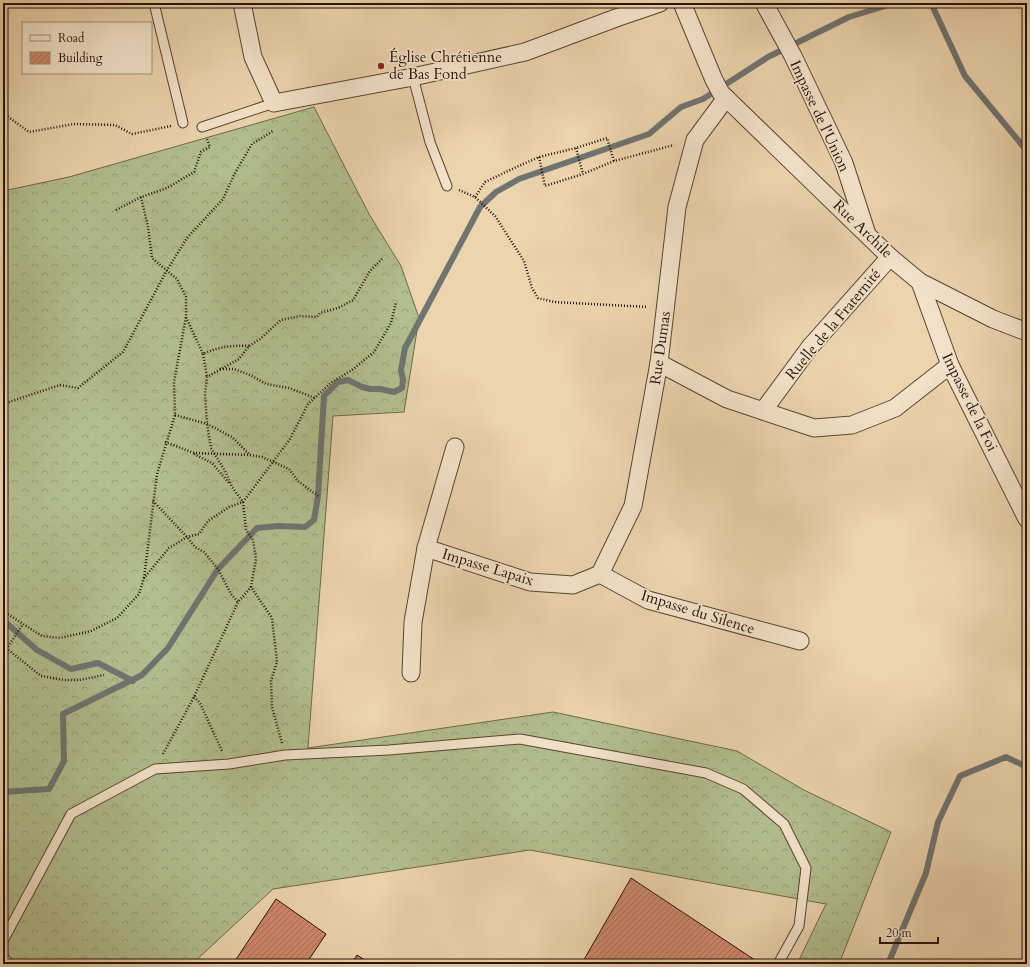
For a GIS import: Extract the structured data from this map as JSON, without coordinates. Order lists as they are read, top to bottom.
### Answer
{
  "streets": {
    "street": [
      "Impasse de l'Union",
      "Rue Archile",
      "Ruelle de la Fraternité",
      "Rue Dumas",
      "Impasse de la Foi",
      "Impasse Lapaix",
      "Impasse du Silence"
    ]
  },
  "crossings": [
    ["Impasse de l'Union", "Rue Archile"],
    ["Rue Archile", "Ruelle de la Fraternité"],
    ["Rue Archile", "Rue Dumas"],
    ["Rue Archile", "Impasse de la Foi"],
    ["Rue Dumas", "Impasse Lapaix"],
    ["Rue Dumas", "Impasse du Silence"],
    ["Impasse Lapaix", "Impasse du Silence"]
  ],
  "places": ["Église Chrétienne de Bas Fond"],
  "legend": ["Road", "Building"],
  "scale_bar": "20 m"
}
